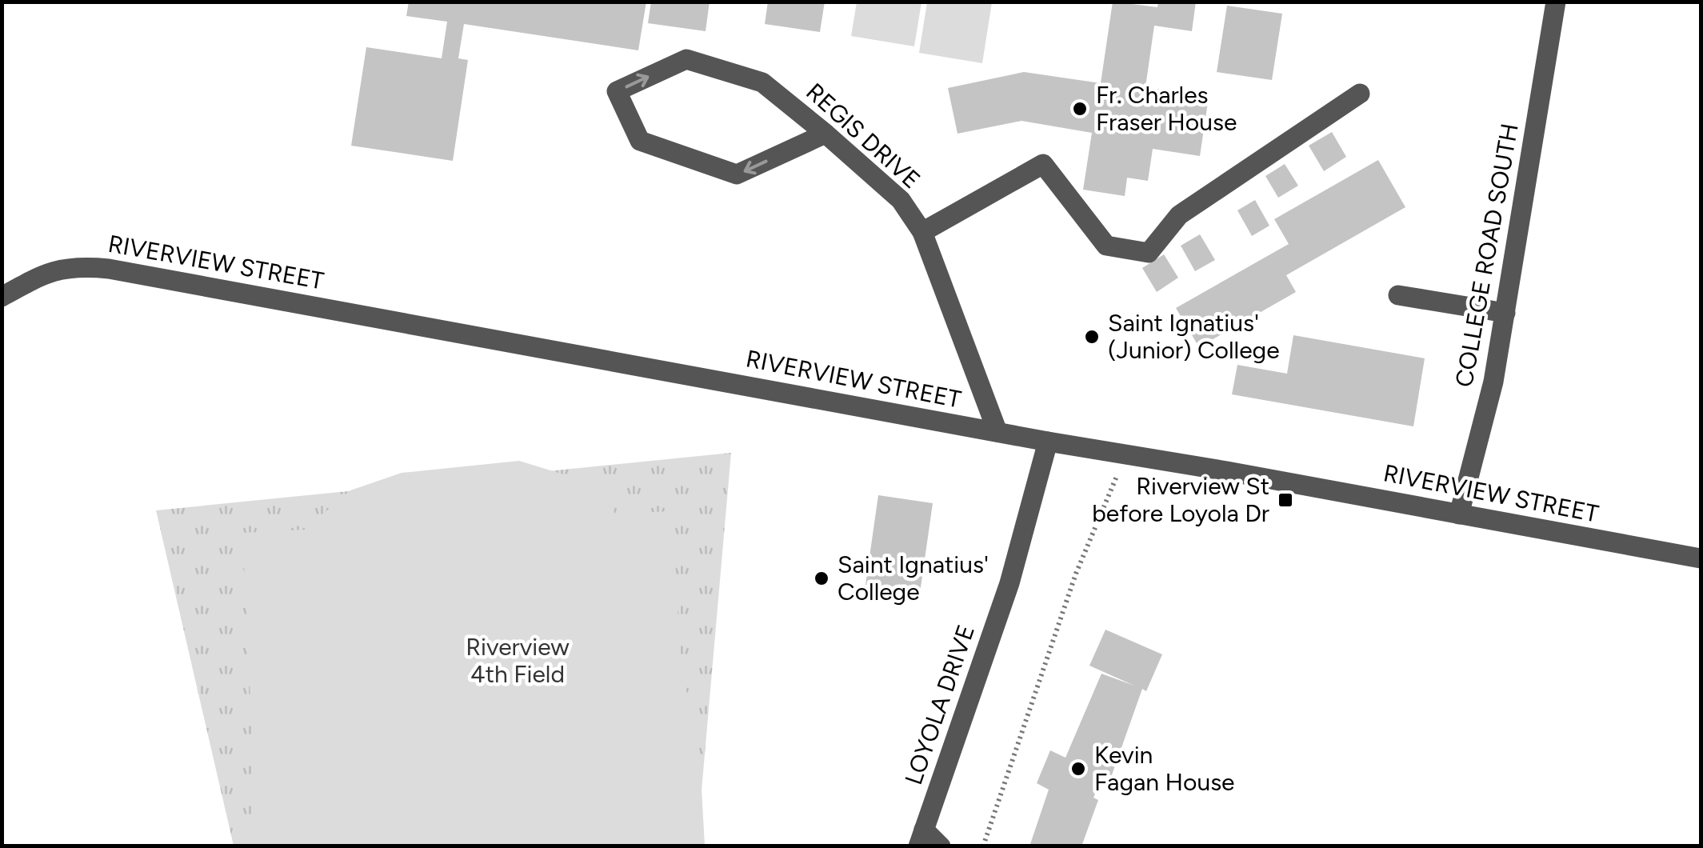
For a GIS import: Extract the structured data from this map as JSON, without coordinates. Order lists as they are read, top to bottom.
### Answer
{
  "streets": {
    "street": [
      "REGIS DRIVE",
      "COLLEGE ROAD SOUTH",
      "RIVERVIEW STREET",
      "LOYOLA DRIVE"
    ]
  },
  "crossings": [
    ["REGIS DRIVE", "RIVERVIEW STREET"],
    ["COLLEGE ROAD SOUTH", "RIVERVIEW STREET"],
    ["RIVERVIEW STREET", "LOYOLA DRIVE"]
  ],
  "parks": ["Riverview 4th Field"],
  "places": {
    "other": [
      "Fr. Charles Fraser House",
      "Saint Ignatius' (Junior) College",
      "Saint Ignatius' College",
      "Kevin Fagan House"
    ],
    "transit": ["Riverview St before Loyola Dr"]
  }
}
